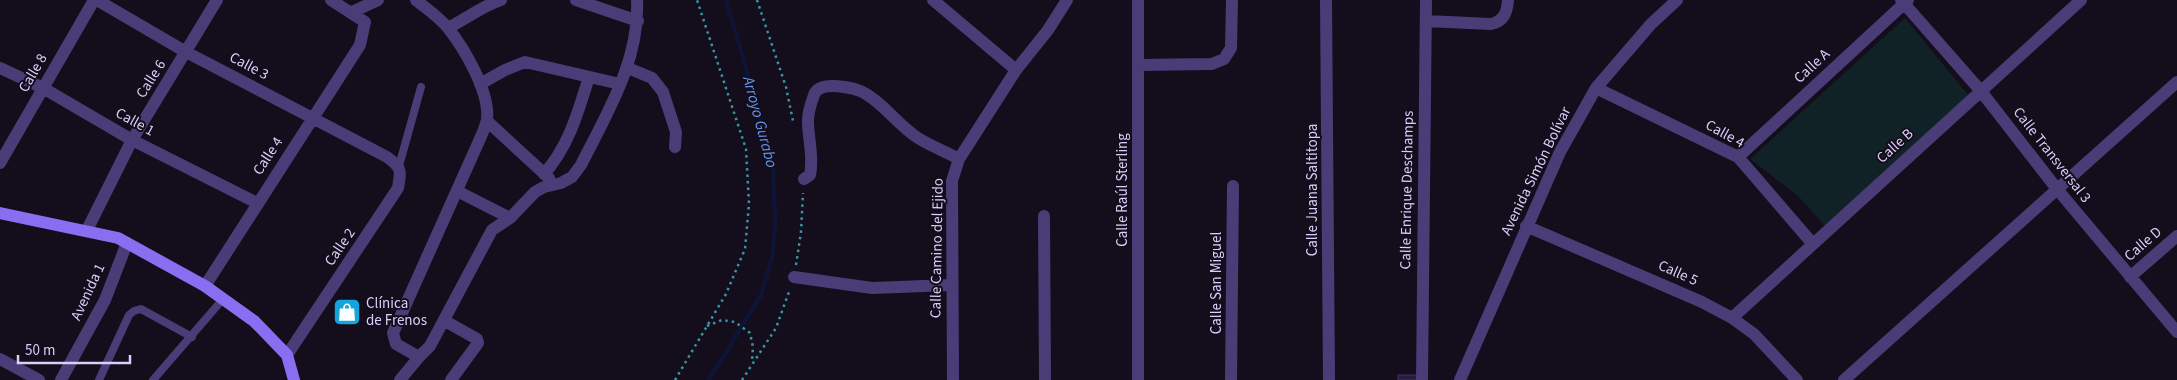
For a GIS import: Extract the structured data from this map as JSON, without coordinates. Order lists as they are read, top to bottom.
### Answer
{
  "streets": {
    "street": [
      "Calle 3",
      "Calle A",
      "Calle 8",
      "Calle 6",
      "Calle 1",
      "Calle 4",
      "Calle B",
      "Calle Transversal 3",
      "Avenida Simón Bolívar",
      "Calle Raúl Sterling",
      "Calle Juana Saltitopa",
      "Calle Enrique Deschamps",
      "Calle D",
      "Calle 2",
      "Calle Camino del Ejido",
      "Calle 5",
      "Calle San Miguel",
      "Avenida 1"
    ]
  },
  "crossings": [
    ["Calle 3", "Calle 8"],
    ["Calle 3", "Calle 6"],
    ["Calle 3", "Calle 4"],
    ["Calle 3", "Calle 2"],
    ["Calle A", "Calle 4"],
    ["Calle A", "Calle Transversal 3"],
    ["Calle 8", "Calle 1"],
    ["Calle 6", "Calle 1"],
    ["Calle 1", "Calle 4"],
    ["Calle 4", "Calle B"],
    ["Calle 4", "Avenida Simón Bolívar"],
    ["Calle B", "Calle Transversal 3"],
    ["Calle B", "Calle 5"],
    ["Calle Transversal 3", "Calle D"],
    ["Avenida Simón Bolívar", "Calle 5"]
  ],
  "water": ["Arroyo Gurabo"],
  "places": {
    "shop": ["Clínica de Frenos"]
  },
  "scale_bar": "50 m"
}
